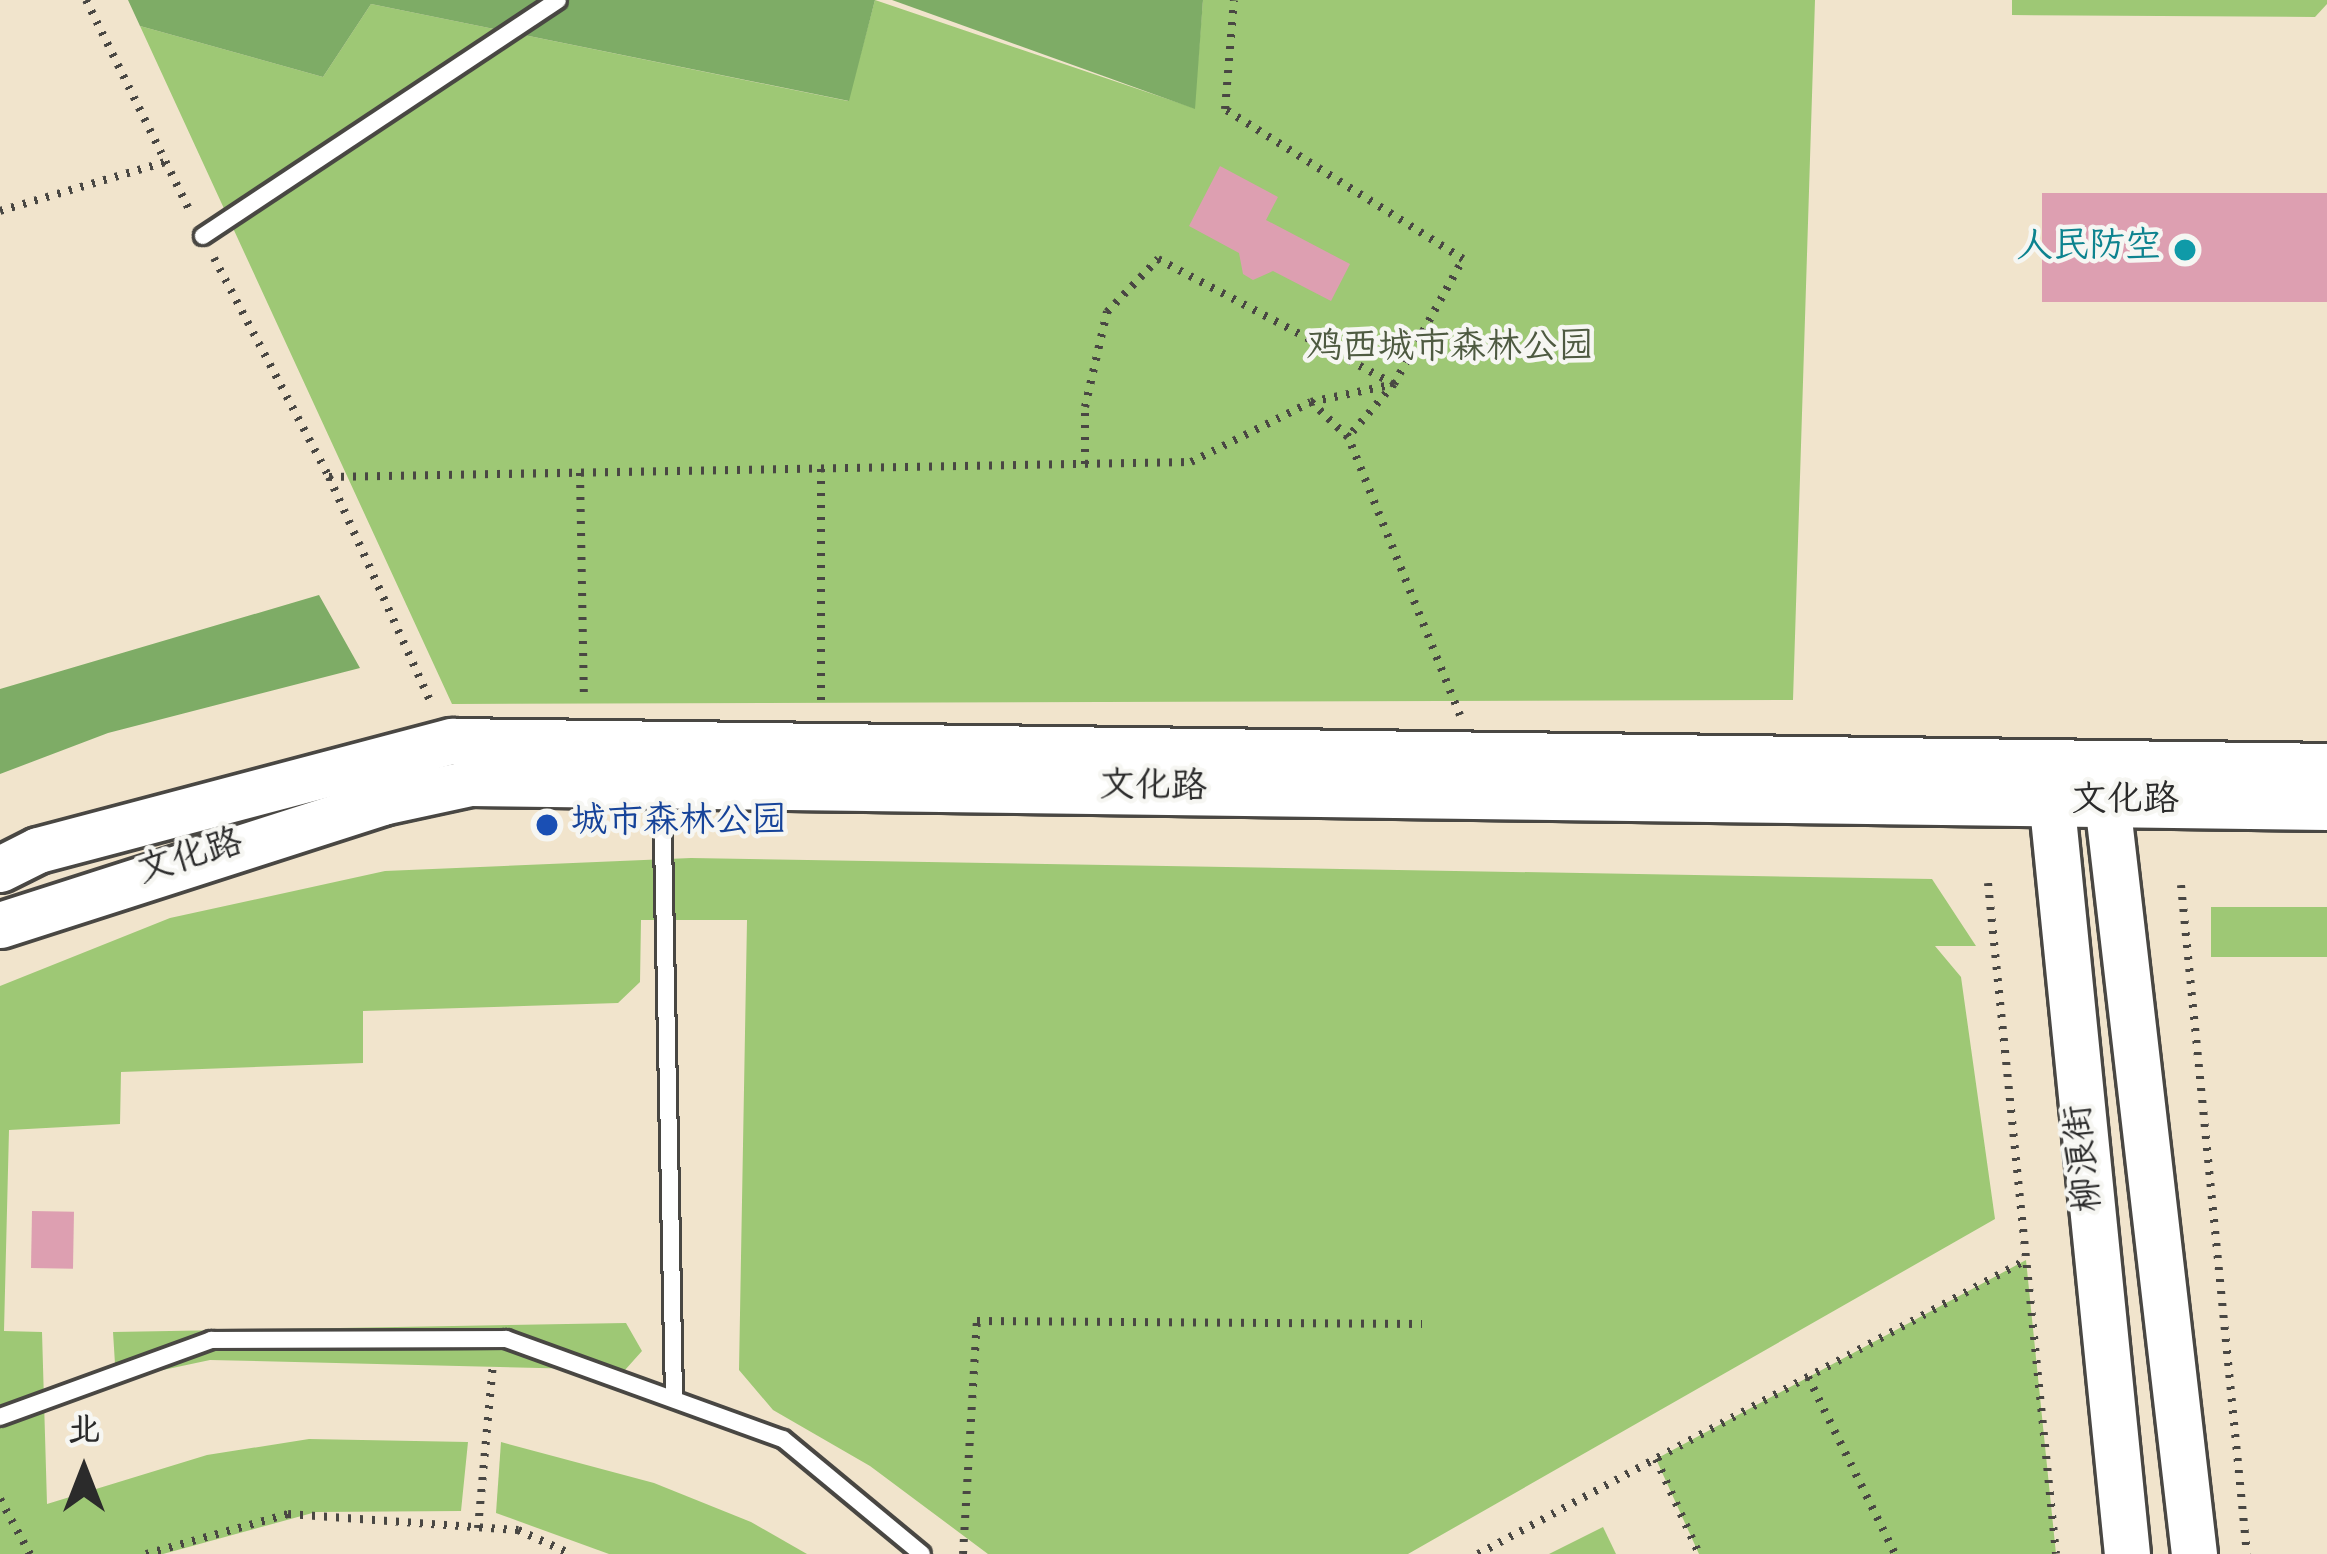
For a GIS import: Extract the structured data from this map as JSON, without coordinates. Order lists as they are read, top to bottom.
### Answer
{
  "streets": {
    "main road": ["文化路", "柳浪街"]
  },
  "crossings": [
    ["文化路", "柳浪街"]
  ],
  "parks": ["鸡西城市森林公园"],
  "places": ["人民防空", "城市森林公园"],
  "north": "top"
}
